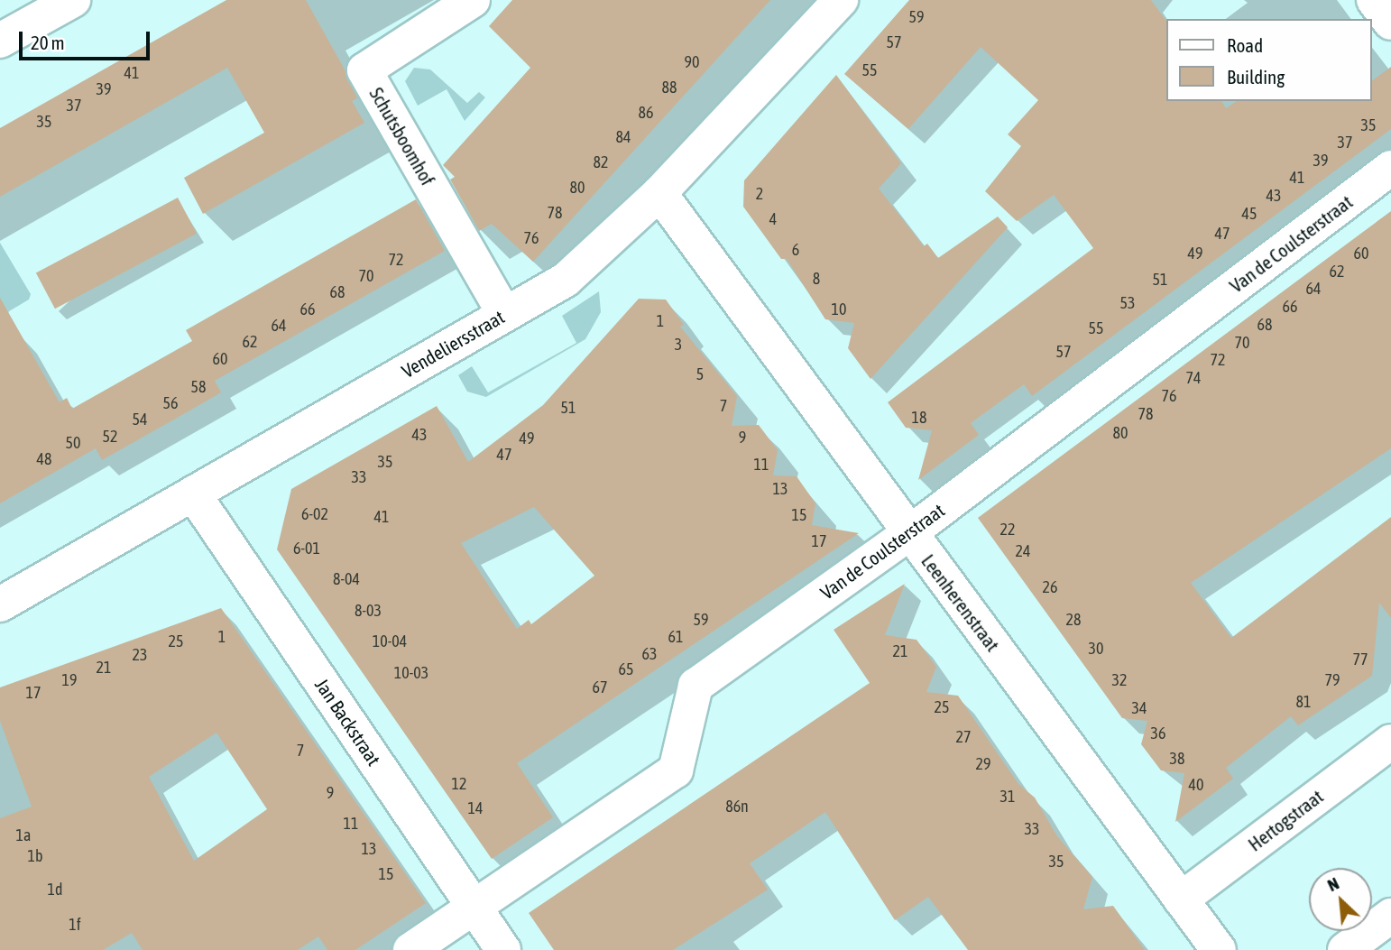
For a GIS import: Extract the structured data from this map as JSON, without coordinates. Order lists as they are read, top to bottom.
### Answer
{
  "streets": {
    "street": [
      "Schutsboomhof",
      "Van de Coulsterstraat",
      "Vendeliersstraat",
      "Leenherenstraat",
      "Jan Backstraat",
      "Hertogstraat"
    ]
  },
  "crossings": [
    ["Schutsboomhof", "Vendeliersstraat"],
    ["Van de Coulsterstraat", "Leenherenstraat"],
    ["Van de Coulsterstraat", "Jan Backstraat"],
    ["Vendeliersstraat", "Leenherenstraat"],
    ["Vendeliersstraat", "Jan Backstraat"],
    ["Leenherenstraat", "Hertogstraat"]
  ],
  "house_numbers": [
    "59",
    "57",
    "90",
    "55",
    "41",
    "88",
    "39",
    "37",
    "86",
    "35",
    "35",
    "84",
    "37",
    "39",
    "82",
    "41",
    "80",
    "2",
    "43",
    "78",
    "45",
    "4",
    "47",
    "76",
    "6",
    "49",
    "60",
    "72",
    "62",
    "70",
    "8",
    "51",
    "64",
    "68",
    "53",
    "66",
    "66",
    "10",
    "1",
    "68",
    "64",
    "55",
    "62",
    "70",
    "3",
    "57",
    "60",
    "72",
    "5",
    "74",
    "58",
    "76",
    "56",
    "7",
    "51",
    "78",
    "18",
    "54",
    "80",
    "43",
    "52",
    "9",
    "49",
    "50",
    "47",
    "48",
    "35",
    "11",
    "33",
    "13",
    "6-02",
    "15",
    "41",
    "22",
    "17",
    "6-01",
    "24",
    "8-04",
    "26",
    "8-03",
    "59",
    "28",
    "1",
    "61",
    "25",
    "10-04",
    "30",
    "21",
    "63",
    "23",
    "77",
    "21",
    "65",
    "10-03",
    "19",
    "32",
    "79",
    "67",
    "17",
    "81",
    "25",
    "34",
    "36",
    "27",
    "7",
    "38",
    "29",
    "12",
    "40",
    "9",
    "31",
    "86n",
    "14",
    "11",
    "33",
    "1a",
    "13",
    "1b",
    "35",
    "15",
    "1d",
    "1f"
  ],
  "legend": ["Road", "Building"],
  "scale_bar": "20 m",
  "north": "top left"
}
